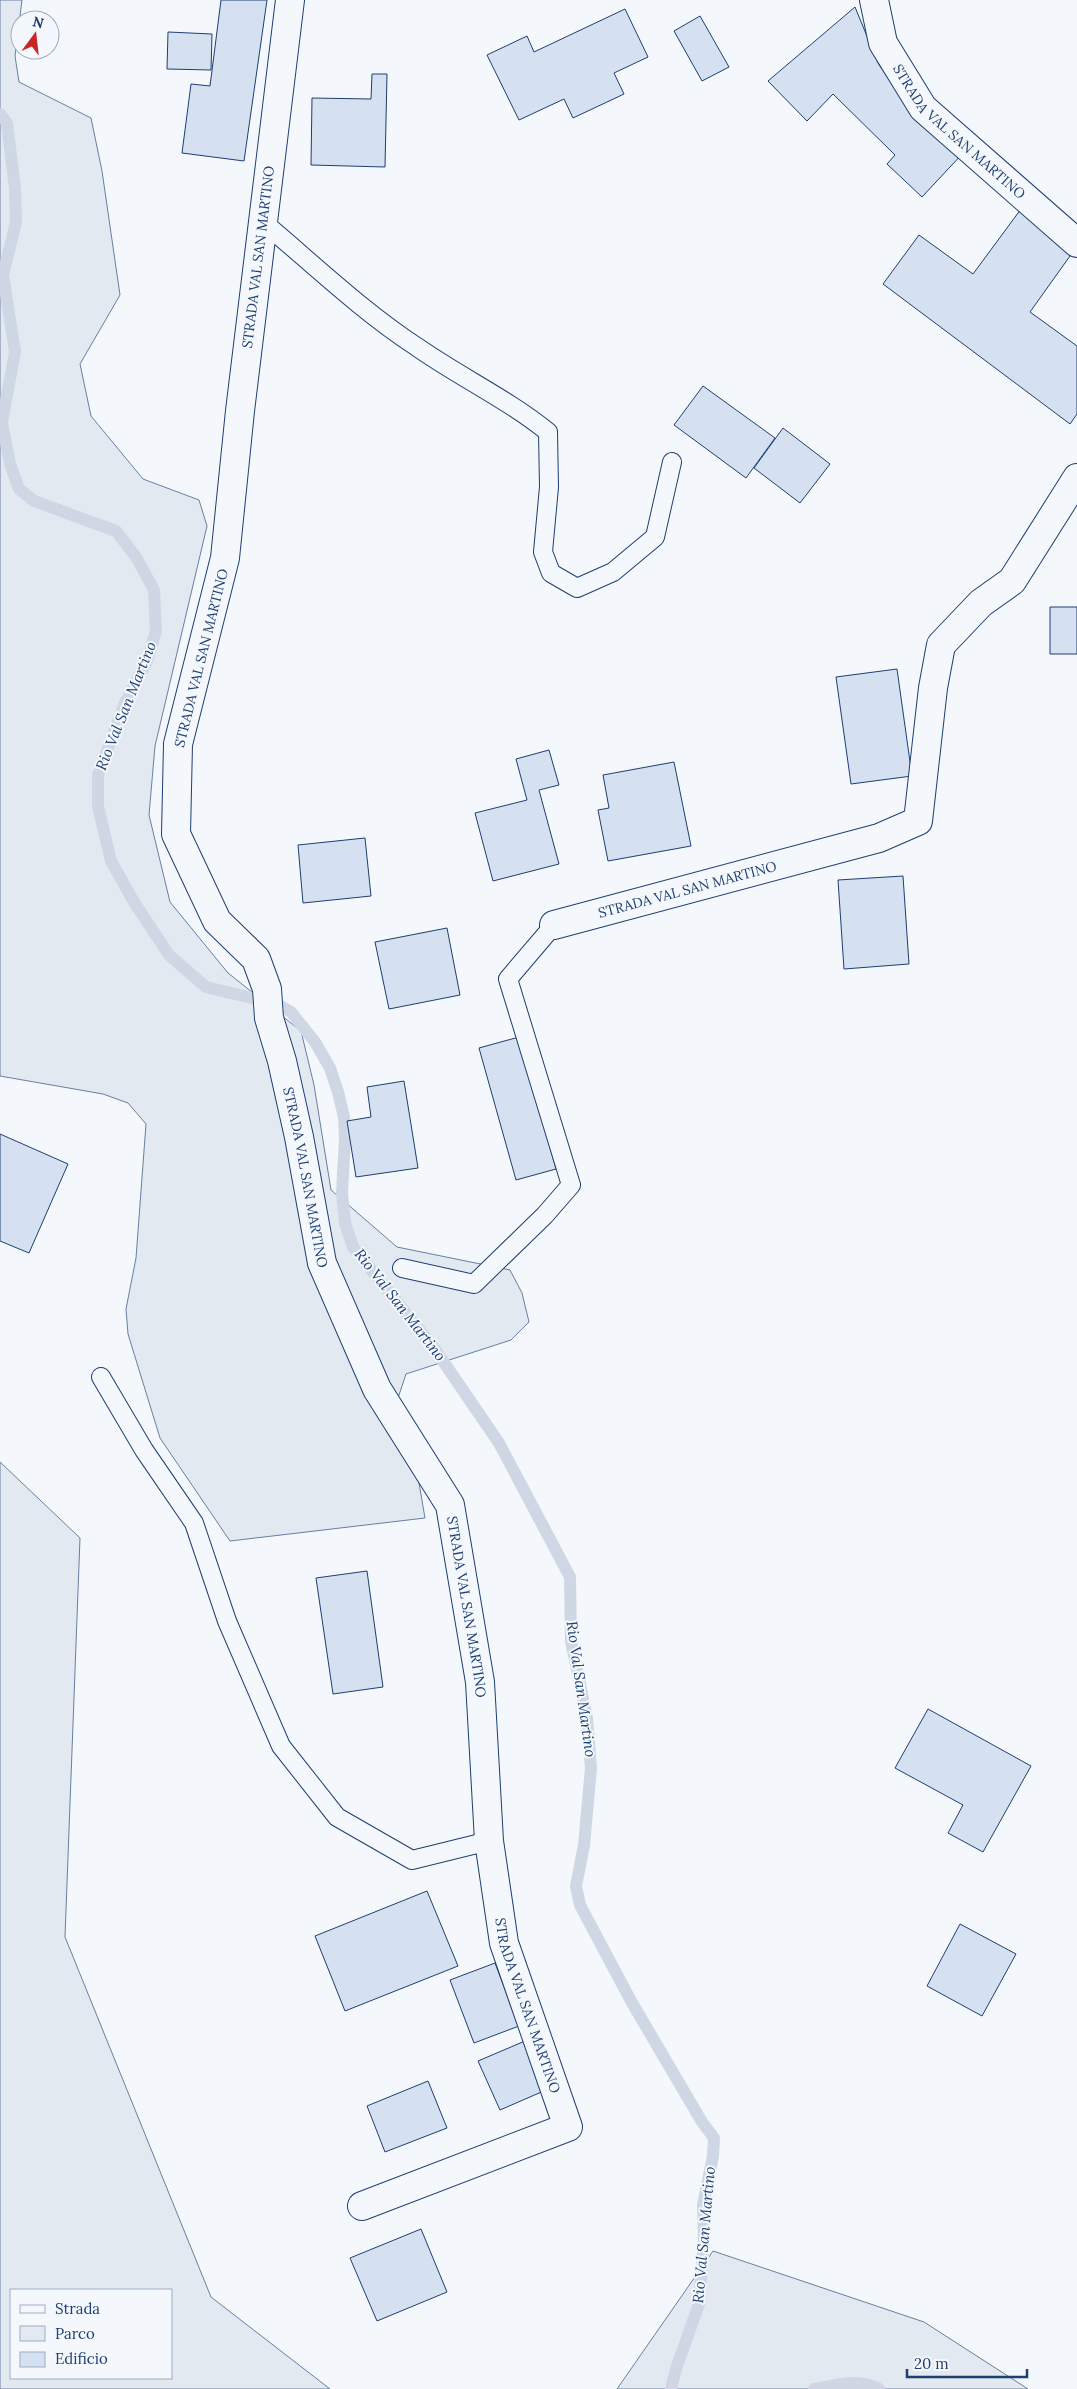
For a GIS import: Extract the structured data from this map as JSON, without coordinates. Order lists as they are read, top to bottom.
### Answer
{
  "streets": {
    "street": ["STRADA VAL SAN MARTINO"]
  },
  "water": ["Rio Val San Martino"],
  "legend": ["Strada", "Parco", "Edificio"],
  "scale_bar": "20 m",
  "north": "top"
}
